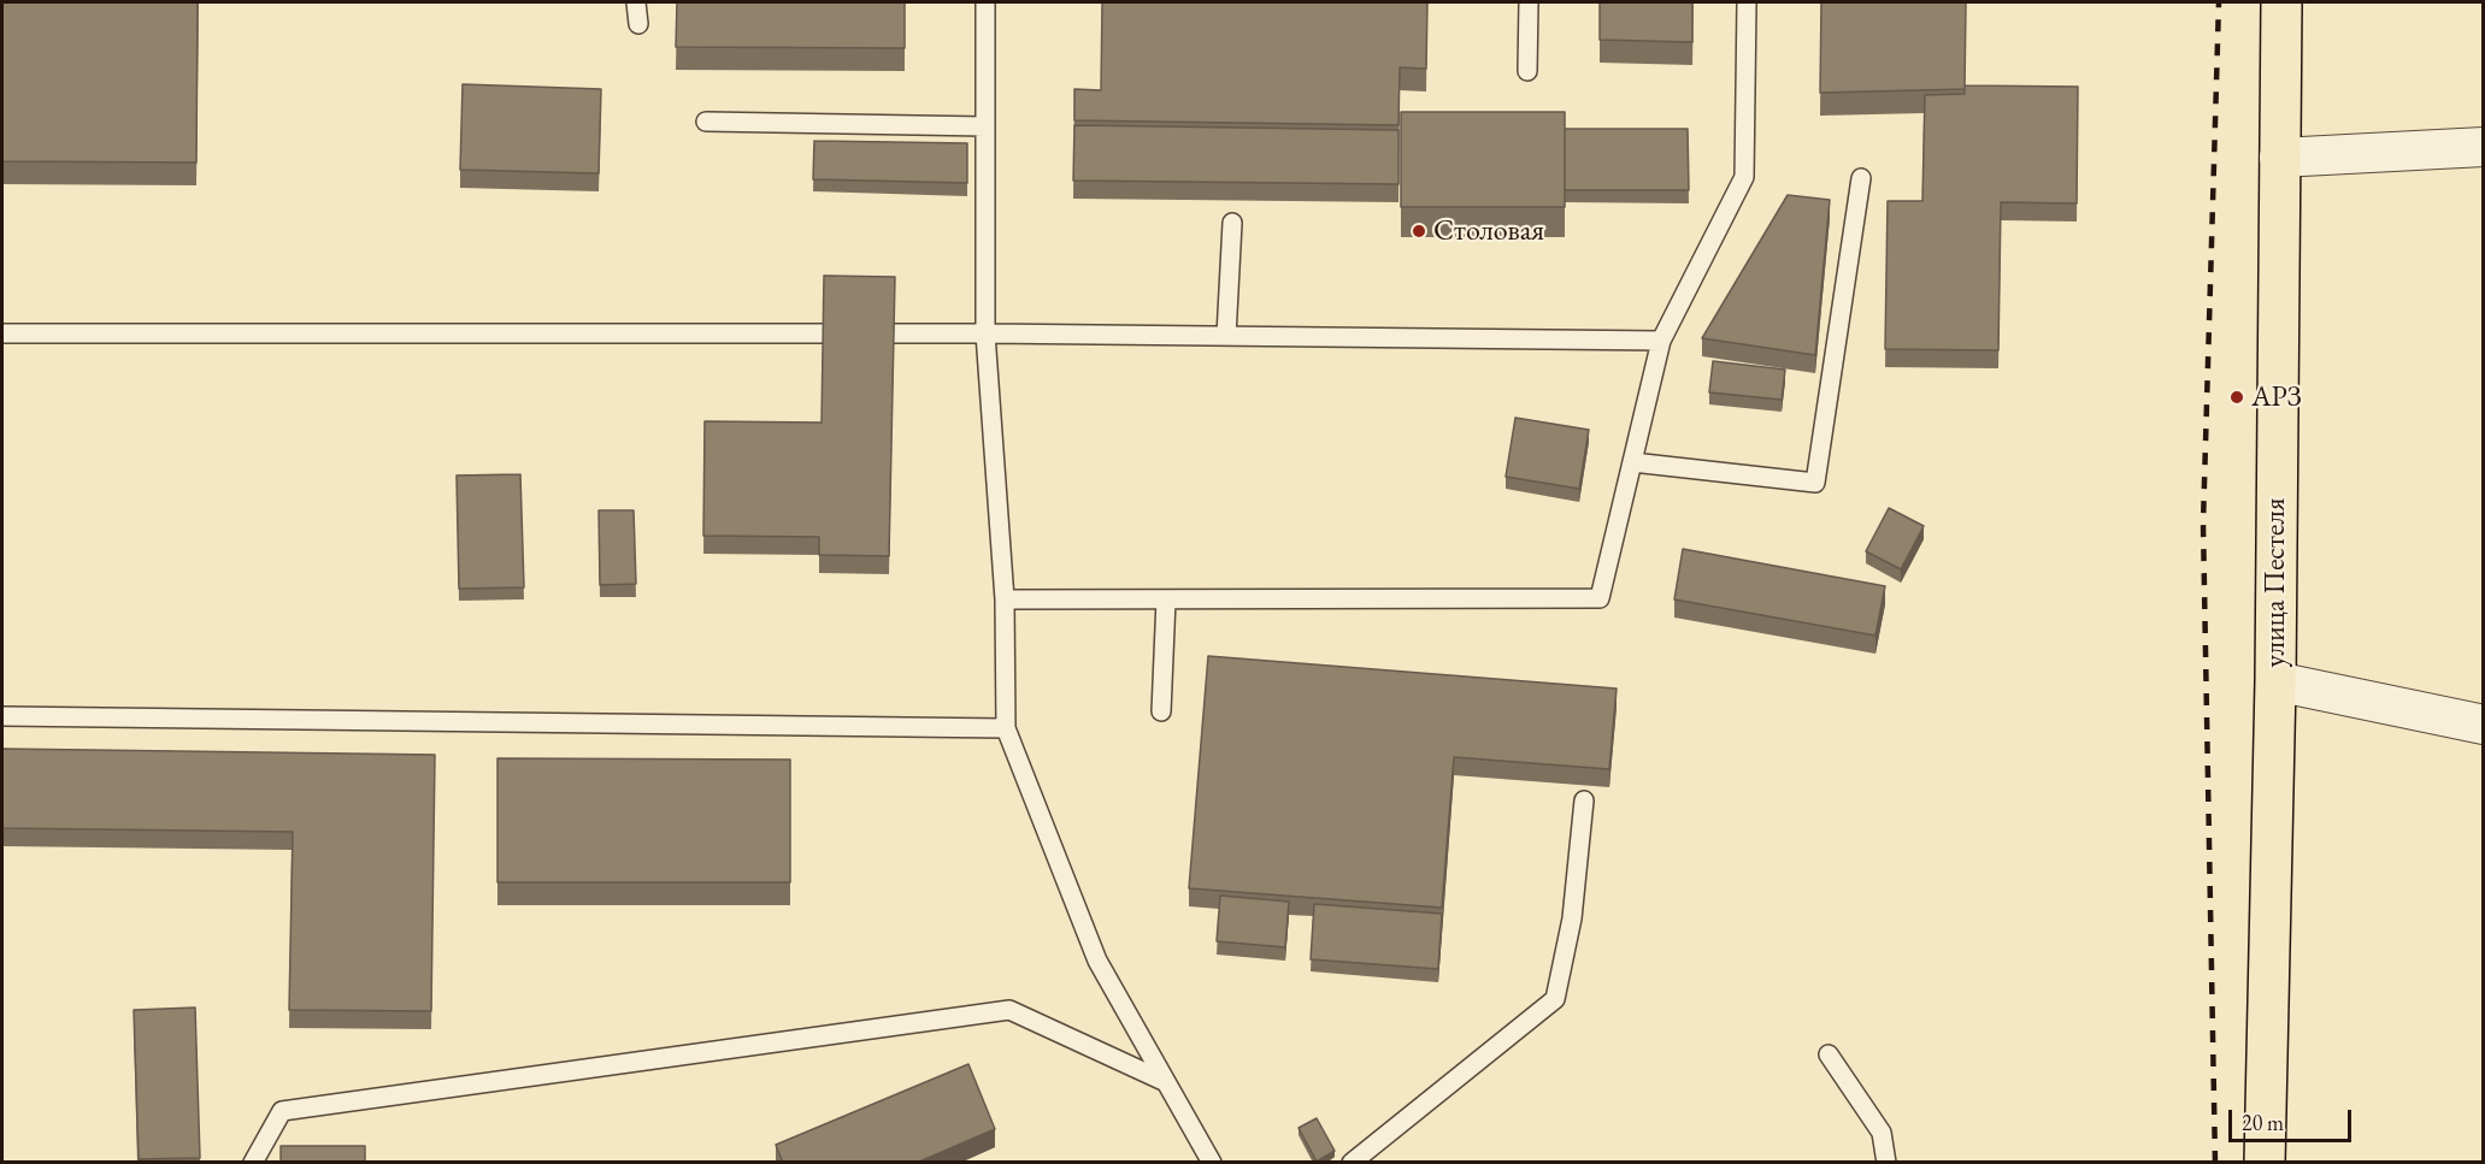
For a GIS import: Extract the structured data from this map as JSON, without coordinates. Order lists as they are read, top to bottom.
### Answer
{
  "streets": {
    "main road": ["улица Пестеля"]
  },
  "places": ["Столовая", "АРЗ"],
  "scale_bar": "20 m"
}
